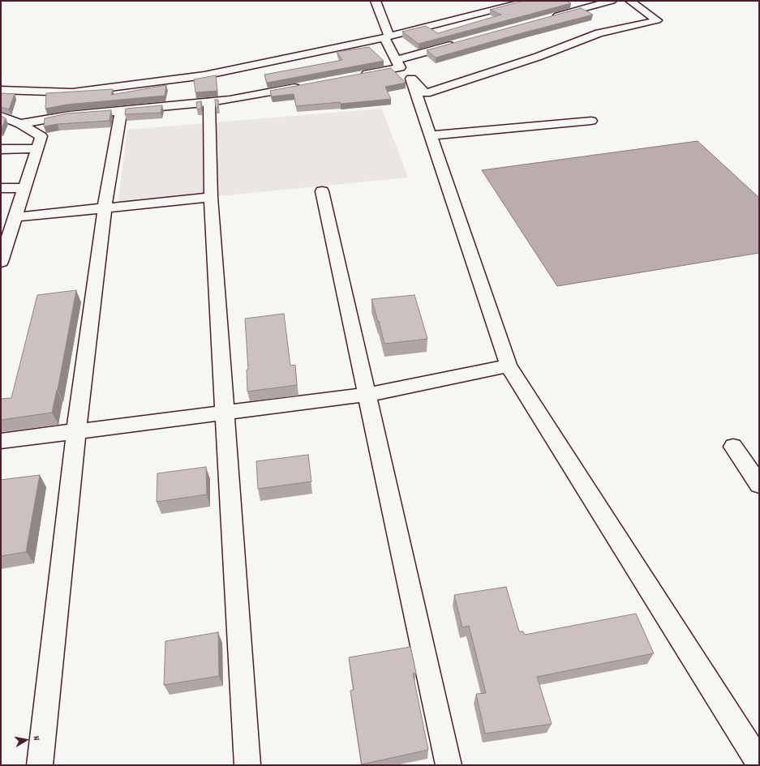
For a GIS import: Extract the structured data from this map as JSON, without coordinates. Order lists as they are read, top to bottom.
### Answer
{
  "north": "right"
}
